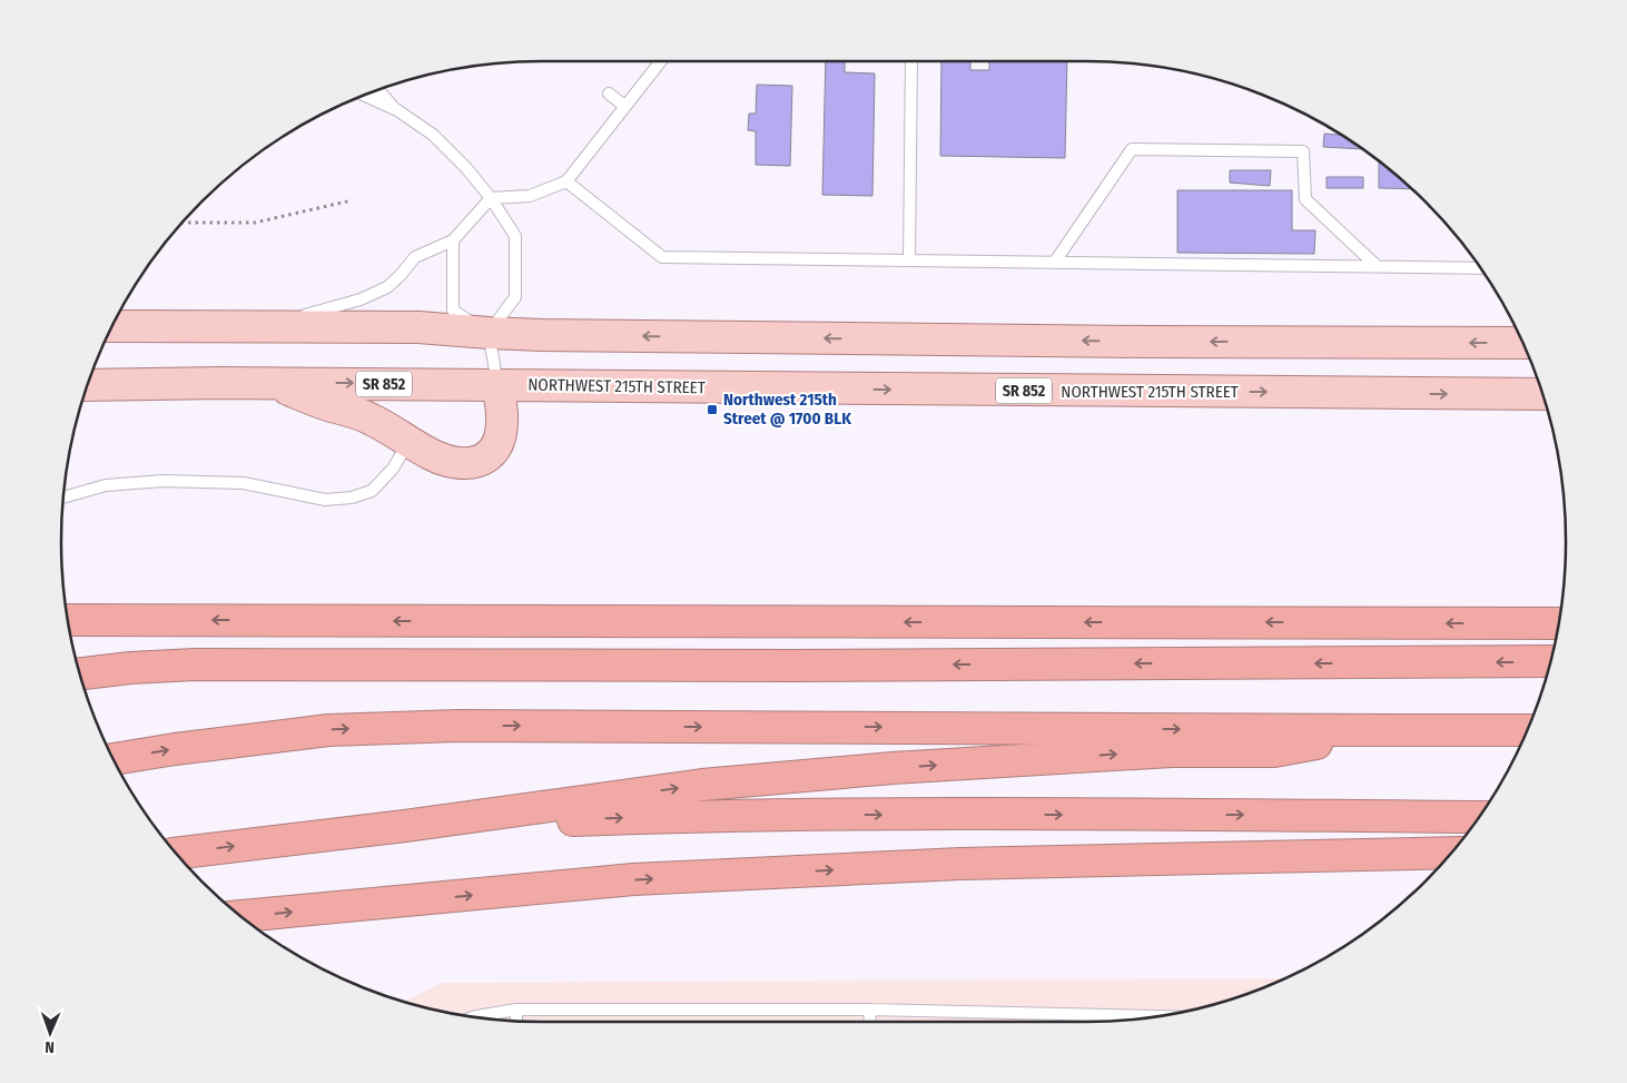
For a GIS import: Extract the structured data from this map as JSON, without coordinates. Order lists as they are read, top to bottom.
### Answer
{
  "streets": {
    "main road": ["SR 852", "NORTHWEST 215TH STREET"]
  },
  "places": {
    "transit": ["Northwest 215th Street @ 1700 BLK"]
  },
  "north": "bottom"
}
